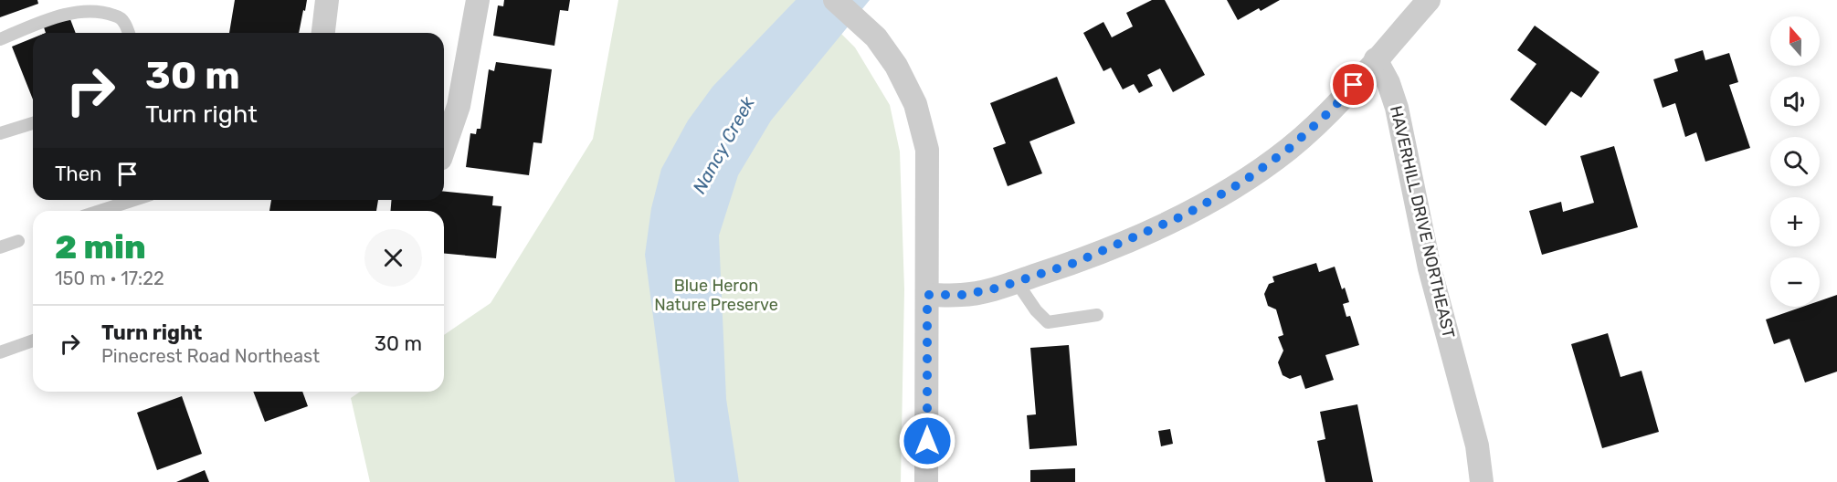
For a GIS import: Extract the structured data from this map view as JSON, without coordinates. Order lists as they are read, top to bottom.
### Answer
{
  "streets": {
    "street": ["HAVERHILL DRIVE NORTHEAST"]
  },
  "water": ["Nancy Creek"],
  "parks": ["Blue Heron Nature Preserve"],
  "north": "top",
  "page": {
    "map_buttons": ["+", "−"],
    "turn": ["30 m", "Turn right"],
    "then": "Then",
    "heading": ["2 min", "150 m · 17:22"],
    "list": [
      {
        "name": "Turn right",
        "note": "Pinecrest Road Northeast",
        "value": "30 m"
      }
    ]
  }
}
